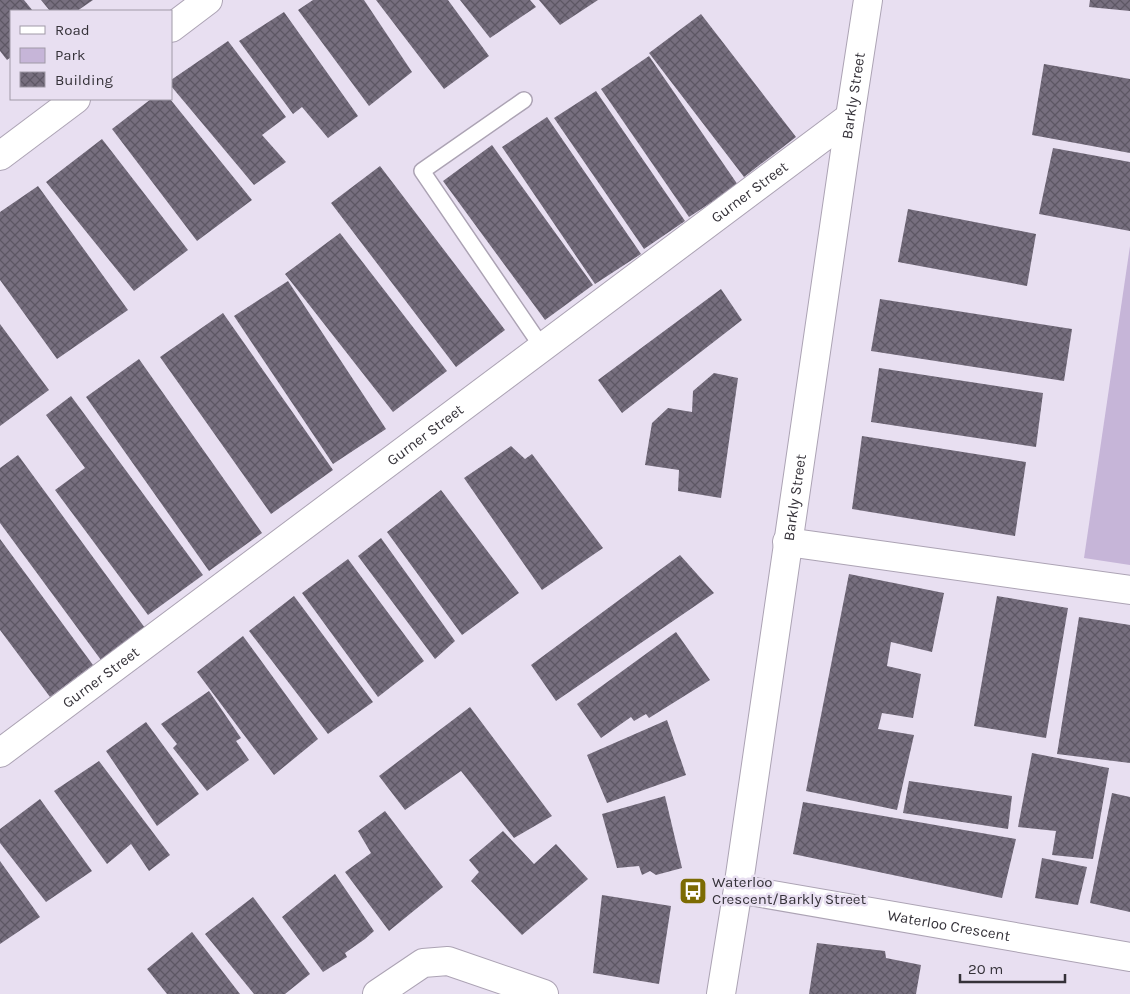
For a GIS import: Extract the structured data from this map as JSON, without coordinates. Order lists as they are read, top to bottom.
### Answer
{
  "streets": {
    "street": ["Barkly Street", "Gurner Street", "Waterloo Crescent"]
  },
  "crossings": [
    ["Barkly Street", "Gurner Street"],
    ["Barkly Street", "Waterloo Crescent"]
  ],
  "places": {
    "bus stop": ["Waterloo Crescent/Barkly Street"]
  },
  "legend": ["Road", "Park", "Building"],
  "scale_bar": "20 m"
}
